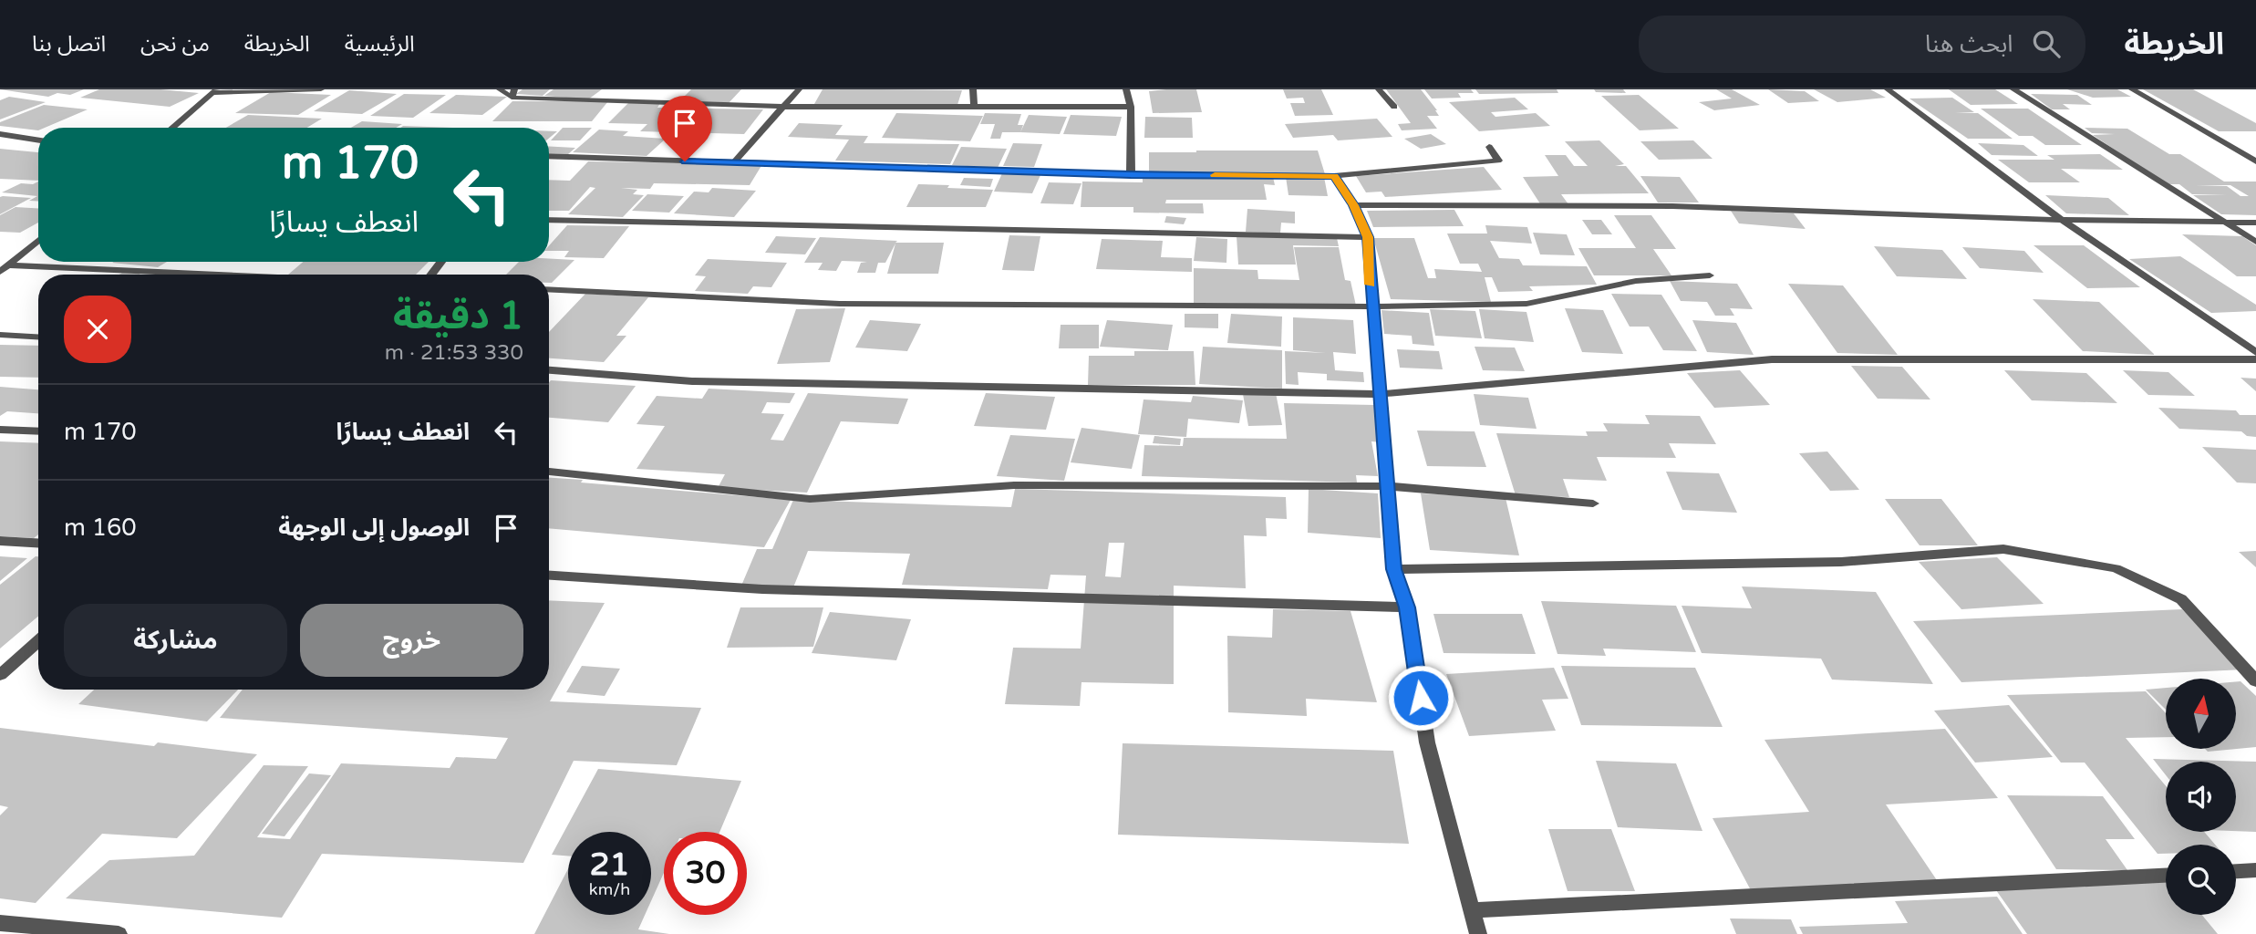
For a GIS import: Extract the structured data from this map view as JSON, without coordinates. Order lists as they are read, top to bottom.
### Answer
{
  "north": "top",
  "page": {
    "header": "الخريطة",
    "search": "ابحث هنا",
    "nav": [
      "الرئيسية",
      "الخريطة",
      "من نحن",
      "اتصل بنا"
    ],
    "turn": ["170 m", "انعطف يسارًا"],
    "heading": ["1 دقيقة", "330 m · 21:53"],
    "list": [
      {
        "name": "انعطف يسارًا",
        "value": "170 m"
      },
      {
        "name": "الوصول إلى الوجهة",
        "value": "160 m"
      }
    ],
    "buttons": ["خروج", "مشاركة"],
    "speed": "21 km/h",
    "limit": "30"
  }
}
